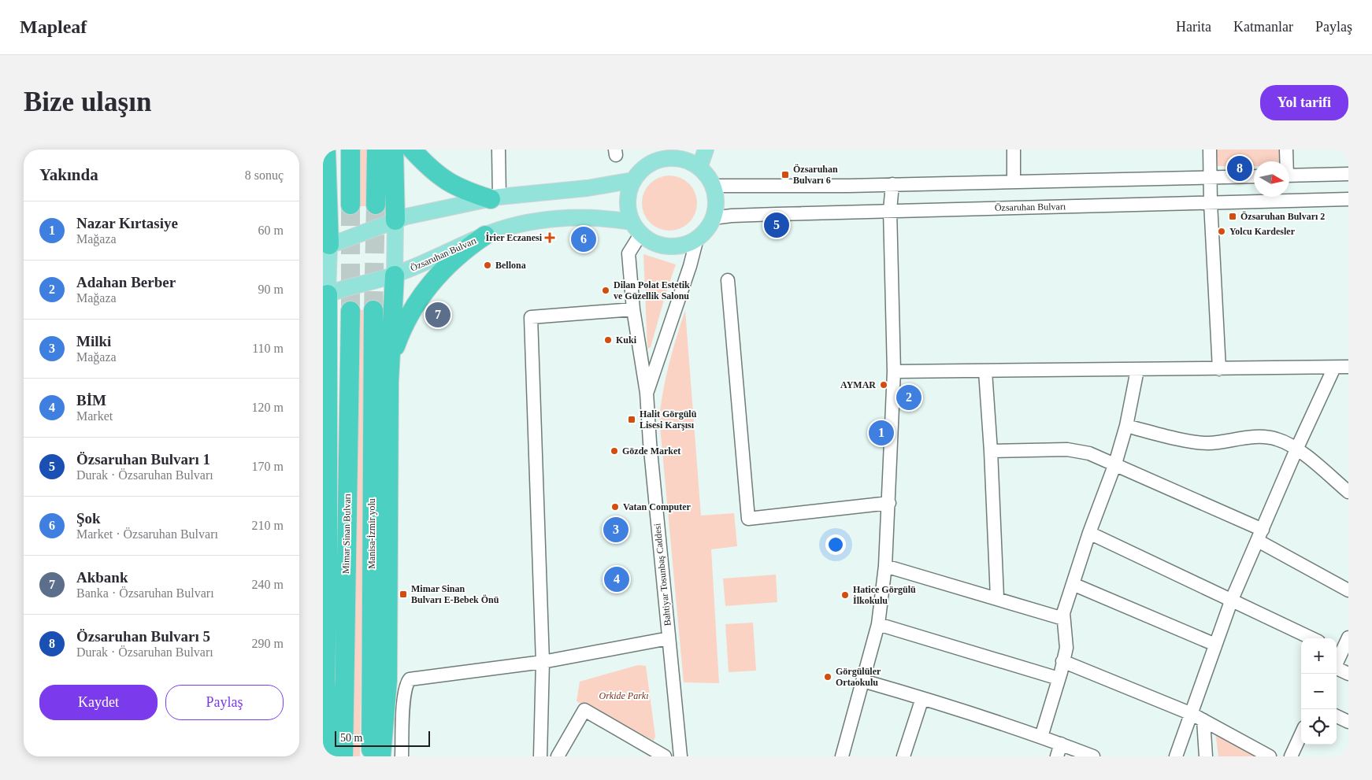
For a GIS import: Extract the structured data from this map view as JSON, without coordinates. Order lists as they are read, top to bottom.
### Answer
{
  "streets": {
    "highway": ["Mimar Sinan Bulvarı", "Manisa-İzmir yolu"],
    "main road": ["Özsaruhan Bulvarı"],
    "street": ["Bahtiyar Tosunbaş Caddesi"]
  },
  "crossings": [
    ["Özsaruhan Bulvarı", "Bahtiyar Tosunbaş Caddesi"]
  ],
  "parks": ["Orkide Parkı"],
  "places": {
    "transit": [
      "Özsaruhan Bulvarı 6",
      "Özsaruhan Bulvarı 2",
      "Halit Görgülü Lisesi Karşısı",
      "Mimar Sinan Bulvarı E-Bebek Önü"
    ],
    "other": [
      "Yolcu Kardesler",
      "Bellona",
      "Dilan Polat Estetik ve Güzellik Salonu",
      "Kuki",
      "AYMAR",
      "Gözde Market",
      "Vatan Computer",
      "Hatice Görgülü İlkokulu",
      "Görgülüler Ortaokulu"
    ],
    "health": ["İrier Eczanesi"]
  },
  "scale_bar": "50 m",
  "north": "right",
  "page": {
    "header": "Mapleaf",
    "nav": ["Harita", "Katmanlar", "Paylaş"],
    "buttons": [
      "Yol tarifi",
      ["Kaydet", "Paylaş"]
    ],
    "title": "Bize ulaşın",
    "heading": ["Yakında", "8 sonuç"],
    "pins": [
      "8",
      "5",
      "6",
      "7",
      "2",
      "1",
      "3",
      "4"
    ],
    "list": [
      {
        "mark": "1",
        "name": "Nazar Kırtasiye",
        "note": "Mağaza",
        "value": "60 m"
      },
      {
        "mark": "2",
        "name": "Adahan Berber",
        "note": "Mağaza",
        "value": "90 m"
      },
      {
        "mark": "3",
        "name": "Milki",
        "note": "Mağaza",
        "value": "110 m"
      },
      {
        "mark": "4",
        "name": "BİM",
        "note": "Market",
        "value": "120 m"
      },
      {
        "mark": "5",
        "name": "Özsaruhan Bulvarı 1",
        "note": "Durak · Özsaruhan Bulvarı",
        "value": "170 m"
      },
      {
        "mark": "6",
        "name": "Şok",
        "note": "Market · Özsaruhan Bulvarı",
        "value": "210 m"
      },
      {
        "mark": "7",
        "name": "Akbank",
        "note": "Banka · Özsaruhan Bulvarı",
        "value": "240 m"
      },
      {
        "mark": "8",
        "name": "Özsaruhan Bulvarı 5",
        "note": "Durak · Özsaruhan Bulvarı",
        "value": "290 m"
      }
    ],
    "map_buttons": ["+", "−"],
    "scale": "50 m"
  }
}
